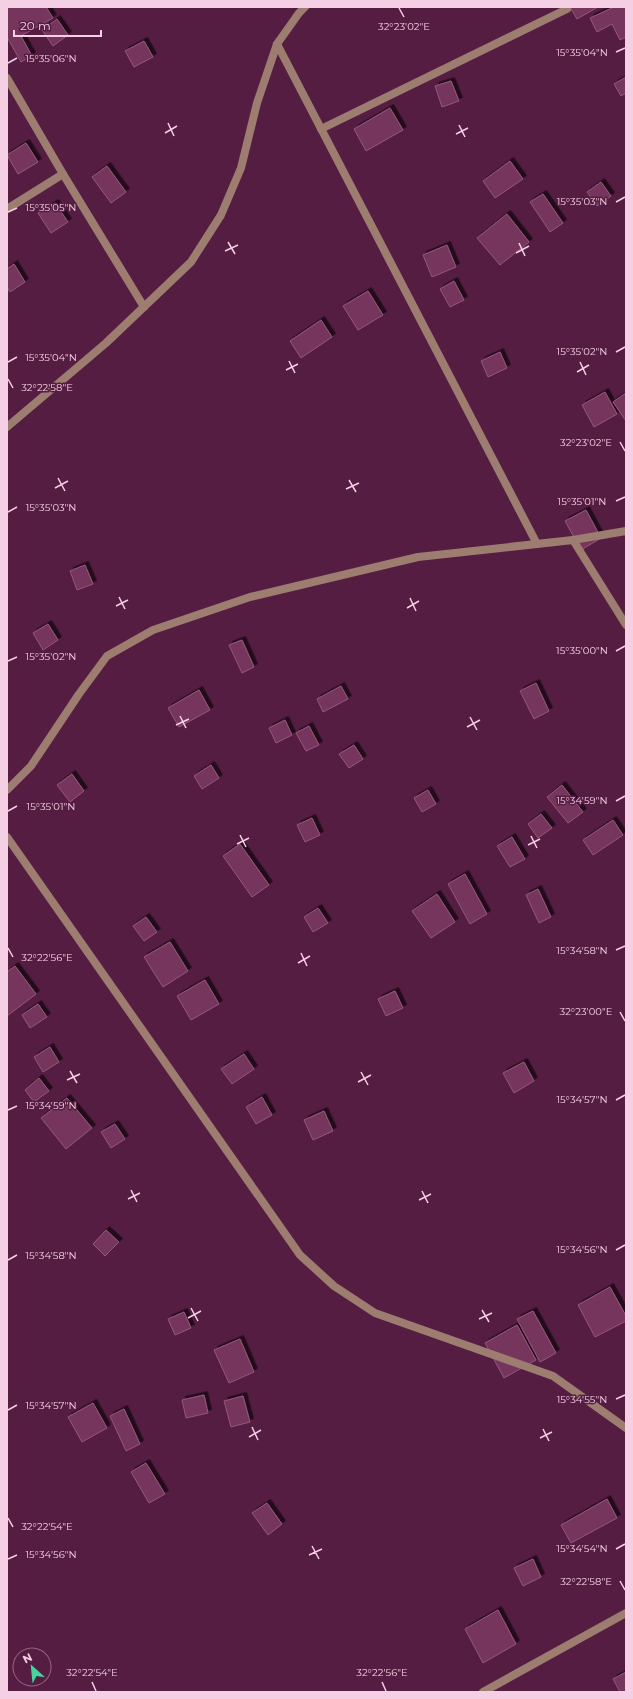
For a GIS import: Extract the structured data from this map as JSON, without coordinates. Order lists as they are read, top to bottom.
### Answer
{
  "scale_bar": "20 m",
  "north": "top left",
  "coordinates": [
    "32°23'02\"E",
    "15°35'04\"N",
    "15°35'06\"N",
    "15°35'03\"N",
    "15°35'05\"N",
    "15°35'02\"N",
    "32°22'58\"E",
    "15°35'01\"N",
    "15°35'00\"N",
    "15°34'59\"N",
    "15°34'58\"N",
    "32°22'56\"E",
    "32°23'00\"E",
    "15°34'57\"N",
    "15°34'56\"N",
    "15°34'55\"N",
    "32°22'54\"E",
    "15°34'54\"N"
  ]
}
